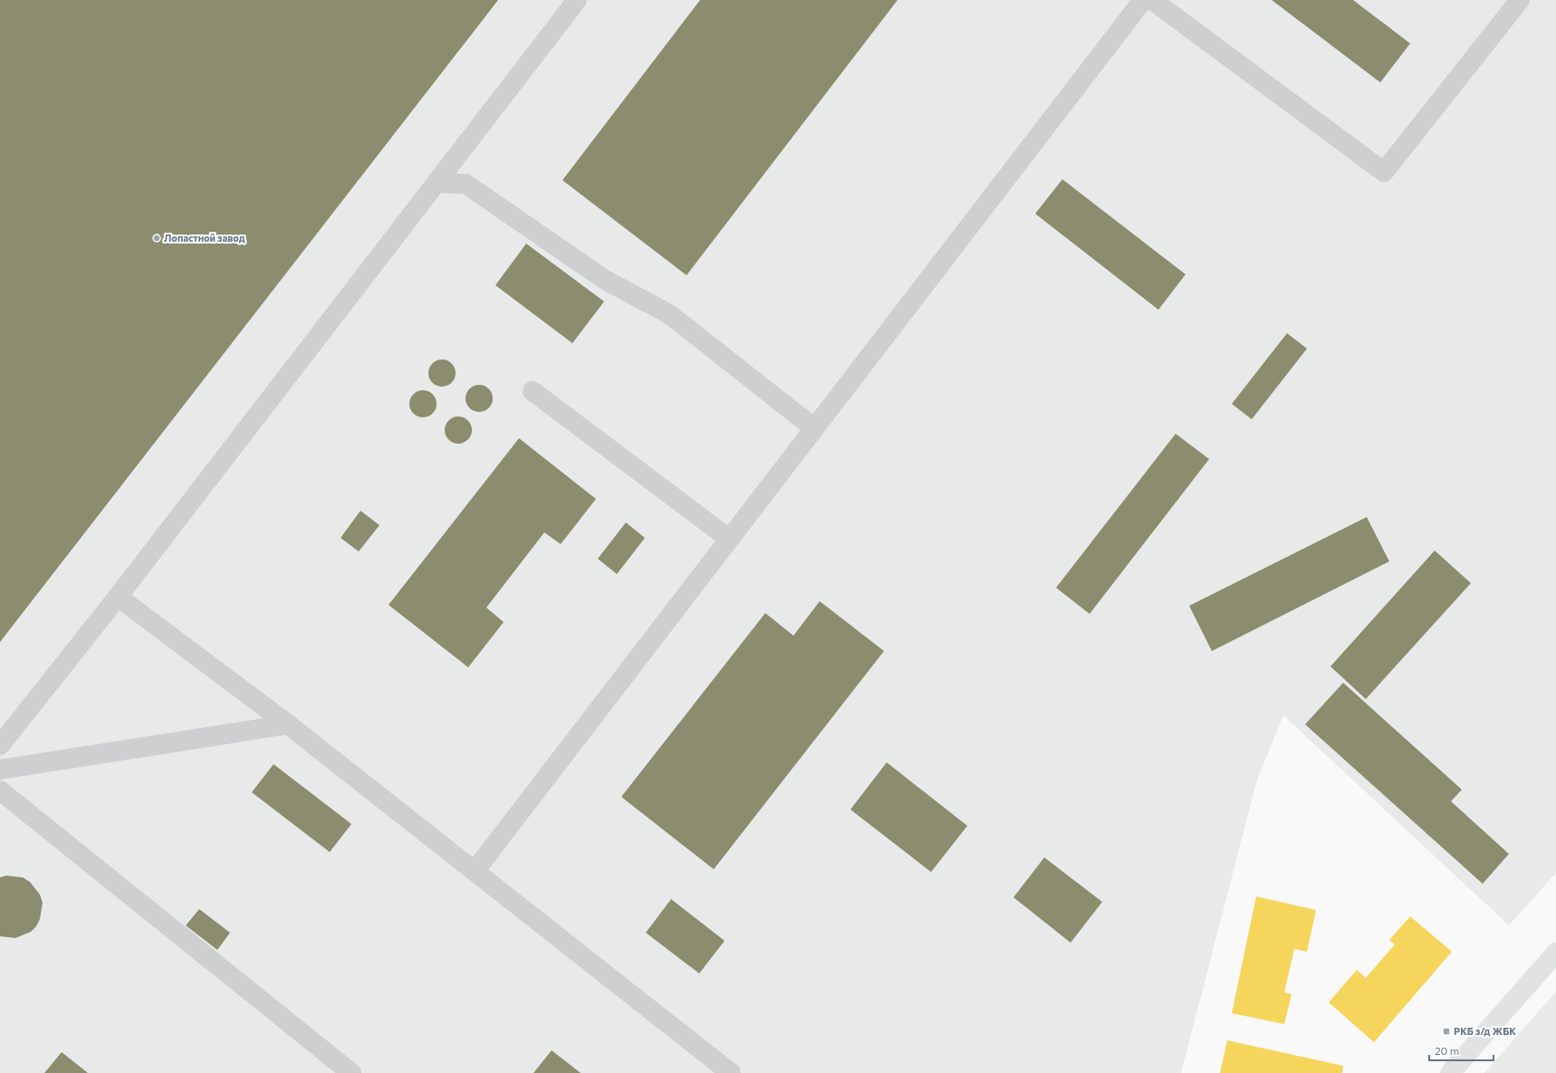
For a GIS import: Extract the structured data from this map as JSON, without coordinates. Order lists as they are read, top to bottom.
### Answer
{
  "places": {
    "other": ["Лопастной завод"],
    "transit": ["РКБ з/д ЖБК"]
  },
  "scale_bar": "20 m"
}
